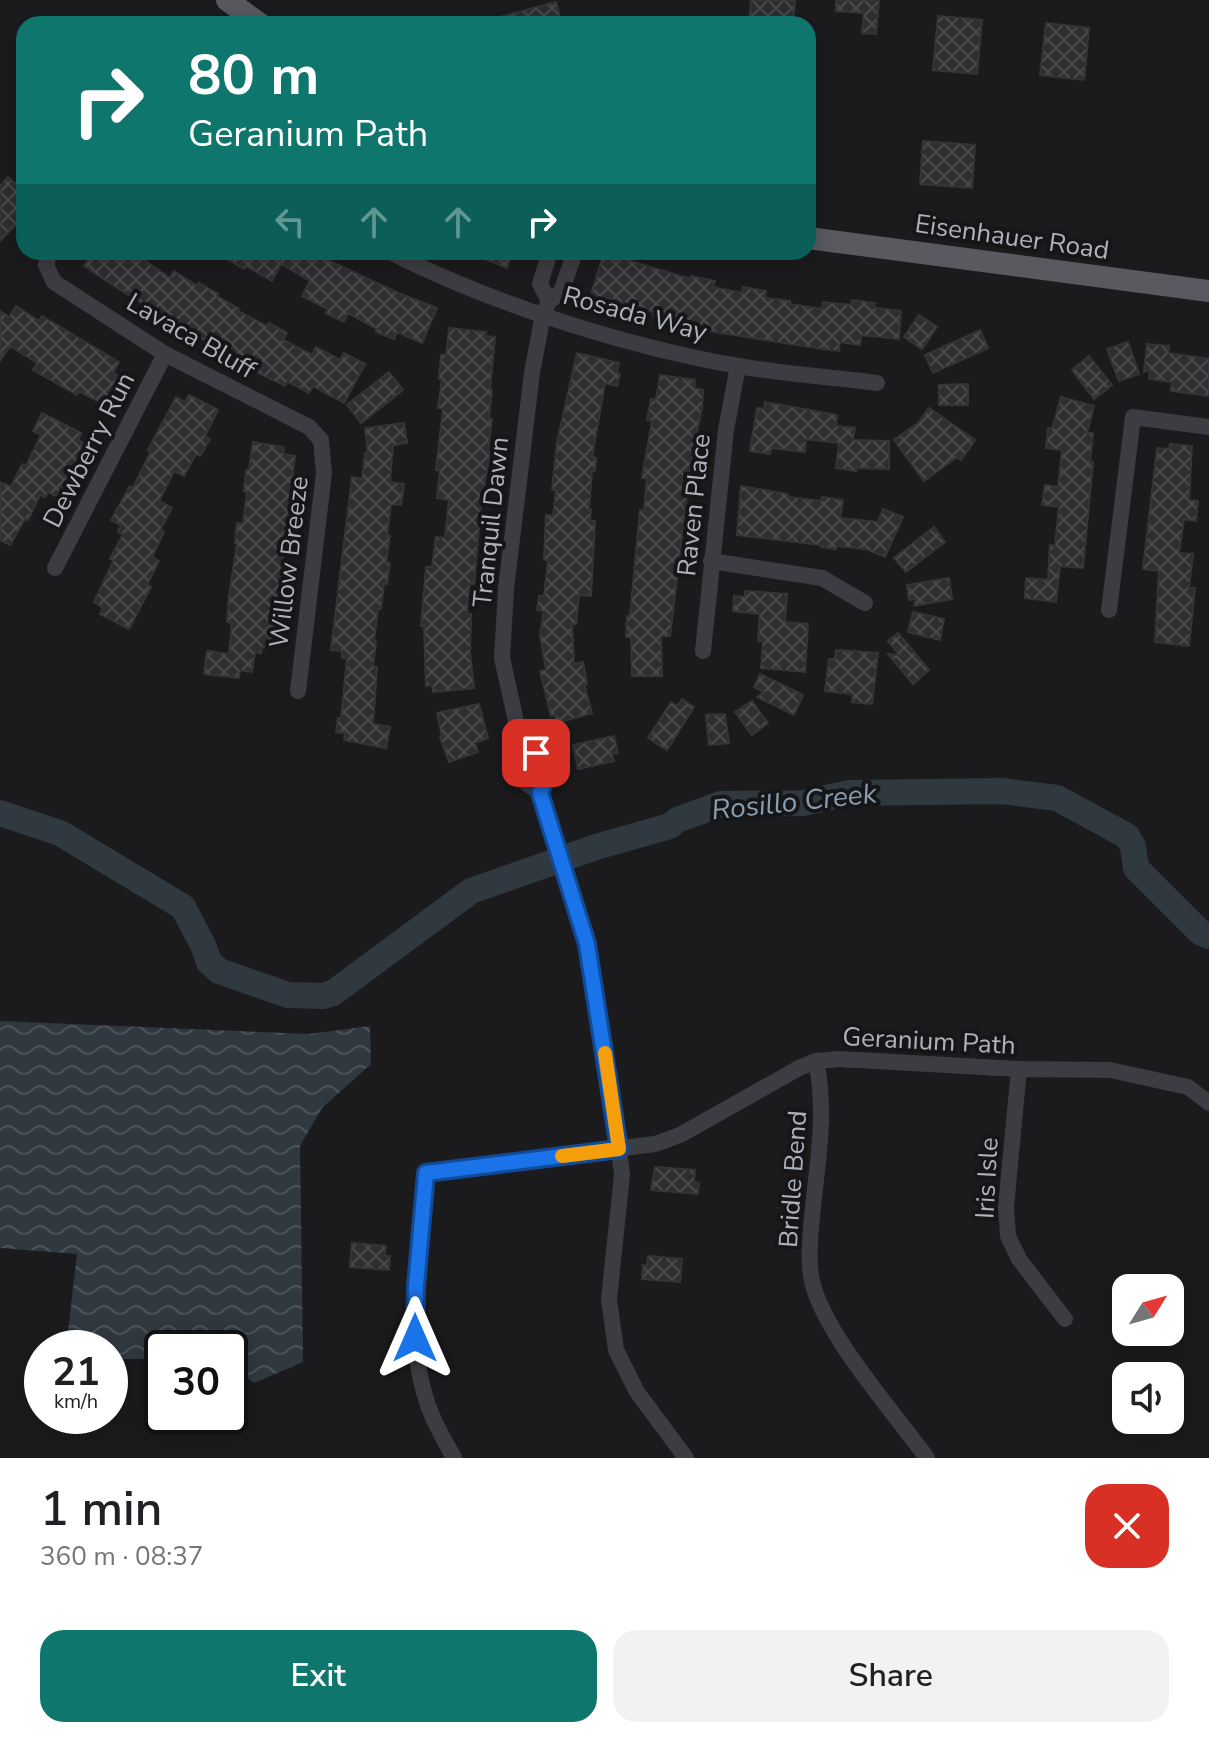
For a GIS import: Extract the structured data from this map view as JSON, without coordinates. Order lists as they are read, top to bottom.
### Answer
{
  "streets": {
    "main road": ["Eisenhauer Road"],
    "street": [
      "Rosada Way",
      "Lavaca Bluff",
      "Dewberry Run",
      "Raven Place",
      "Tranquil Dawn",
      "Willow Breeze",
      "Geranium Path",
      "Iris Isle",
      "Bridle Bend"
    ]
  },
  "crossings": [
    ["Rosada Way", "Raven Place"],
    ["Rosada Way", "Tranquil Dawn"],
    ["Lavaca Bluff", "Dewberry Run"],
    ["Lavaca Bluff", "Willow Breeze"],
    ["Tranquil Dawn", "Geranium Path"],
    ["Geranium Path", "Iris Isle"],
    ["Geranium Path", "Bridle Bend"]
  ],
  "water": ["Rosillo Creek"],
  "north": "top right",
  "page": {
    "turn": ["80 m", "Geranium Path"],
    "speed": "21 km/h",
    "limit": "30",
    "heading": ["1 min", "360 m · 08:37"],
    "buttons": ["Exit", "Share"]
  }
}
